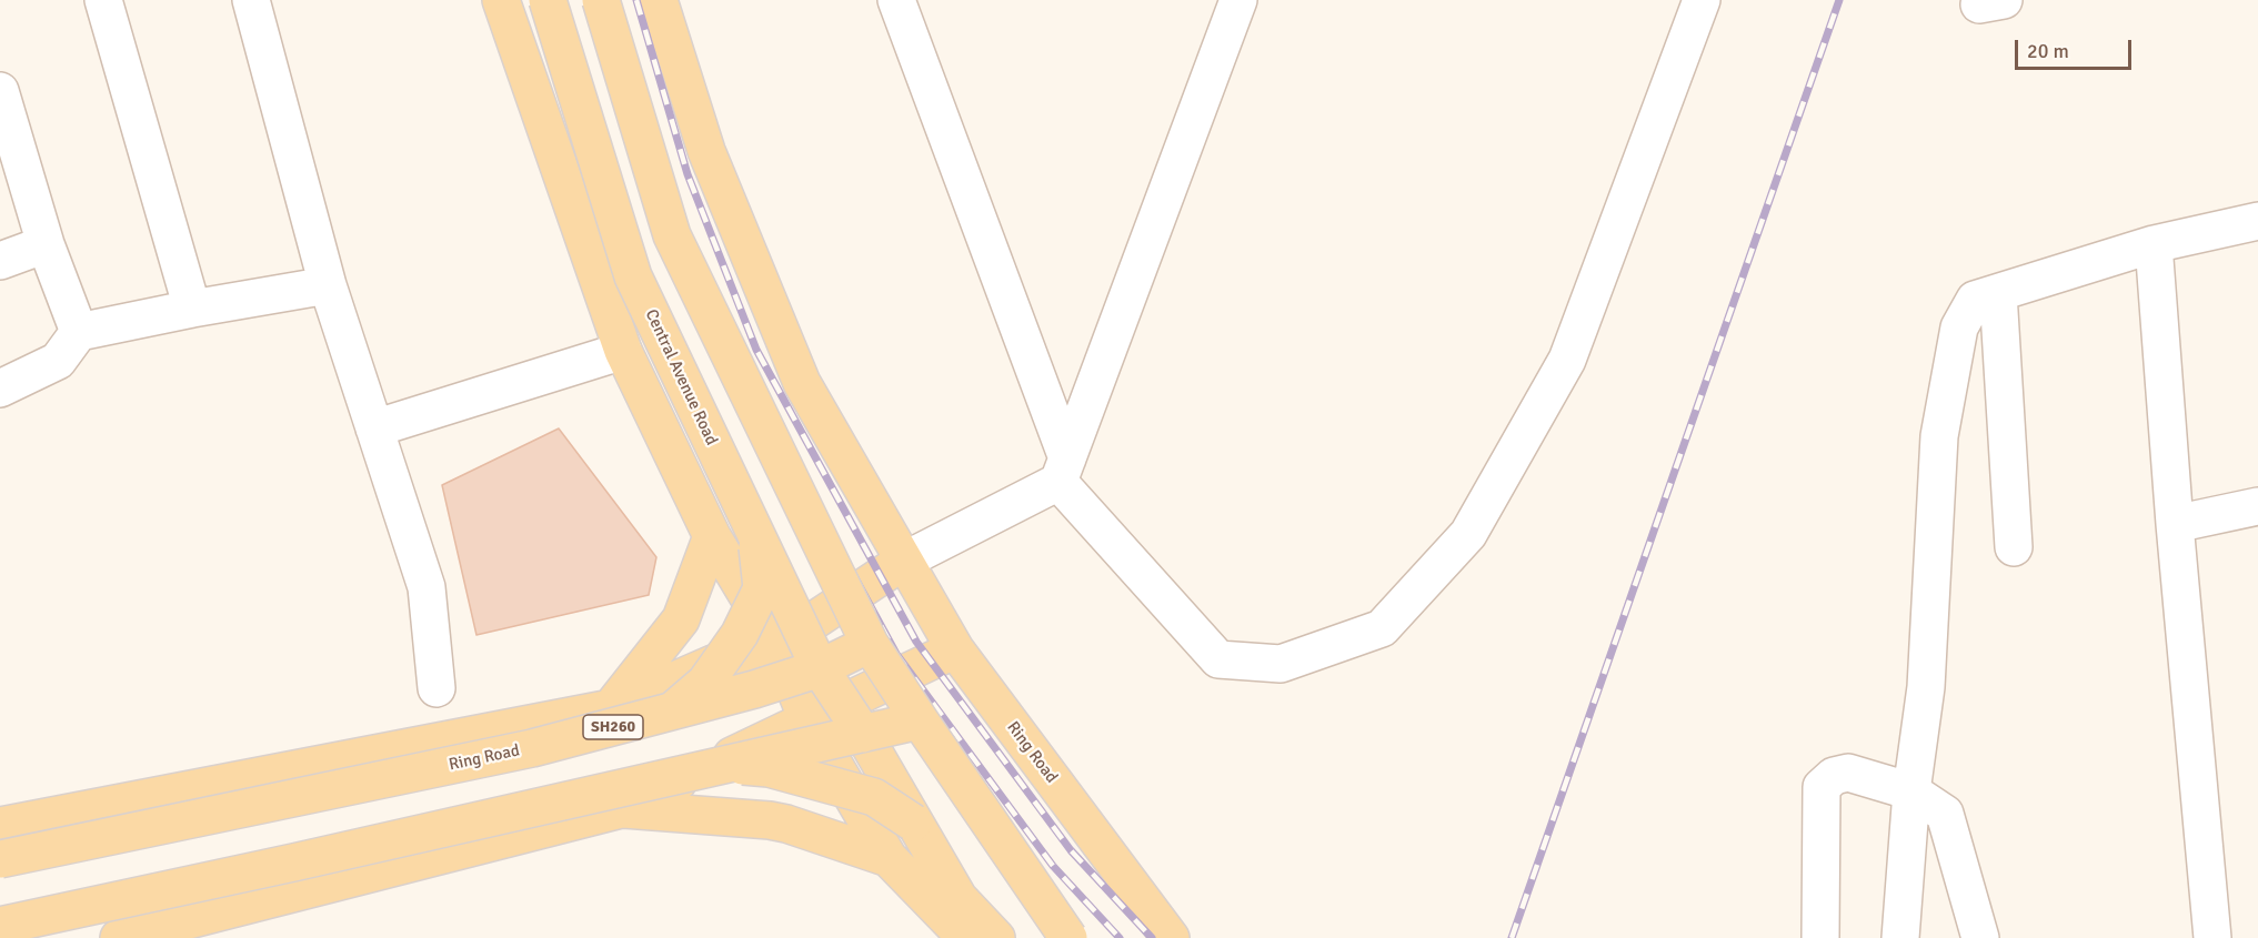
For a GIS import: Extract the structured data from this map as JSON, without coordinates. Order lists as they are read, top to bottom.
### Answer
{
  "streets": {
    "main road": ["Central Avenue Road", "SH260", "Ring Road"]
  },
  "crossings": [
    ["Central Avenue Road", "Ring Road"]
  ],
  "scale_bar": "20 m"
}
